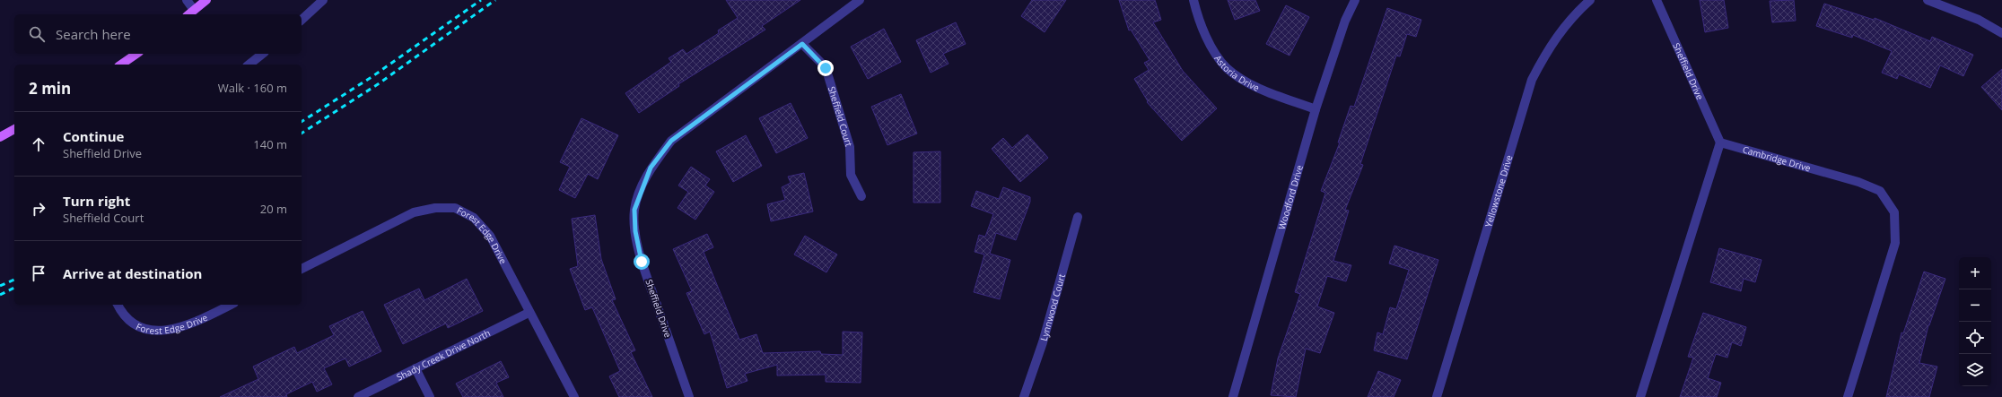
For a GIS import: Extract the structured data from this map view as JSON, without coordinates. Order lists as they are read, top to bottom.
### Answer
{
  "streets": {
    "street": [
      "Astoria Drive",
      "Sheffield Drive",
      "Sheffield Court",
      "Cambridge Drive",
      "Yellowstone Drive",
      "Woodford Drive",
      "Forest Edge Drive",
      "Lynnwood Court",
      "Shady Creek Drive North"
    ]
  },
  "crossings": [
    ["Astoria Drive", "Woodford Drive"],
    ["Sheffield Drive", "Sheffield Court"],
    ["Sheffield Drive", "Cambridge Drive"],
    ["Forest Edge Drive", "Shady Creek Drive North"]
  ],
  "page": {
    "search": "Search here",
    "heading": ["2 min", "Walk · 160 m"],
    "list": [
      ["Continue", "Sheffield Drive", "140 m"],
      ["Turn right", "Sheffield Court", "20 m"],
      "Arrive at destination"
    ],
    "map_buttons": ["+", "−"]
  }
}
